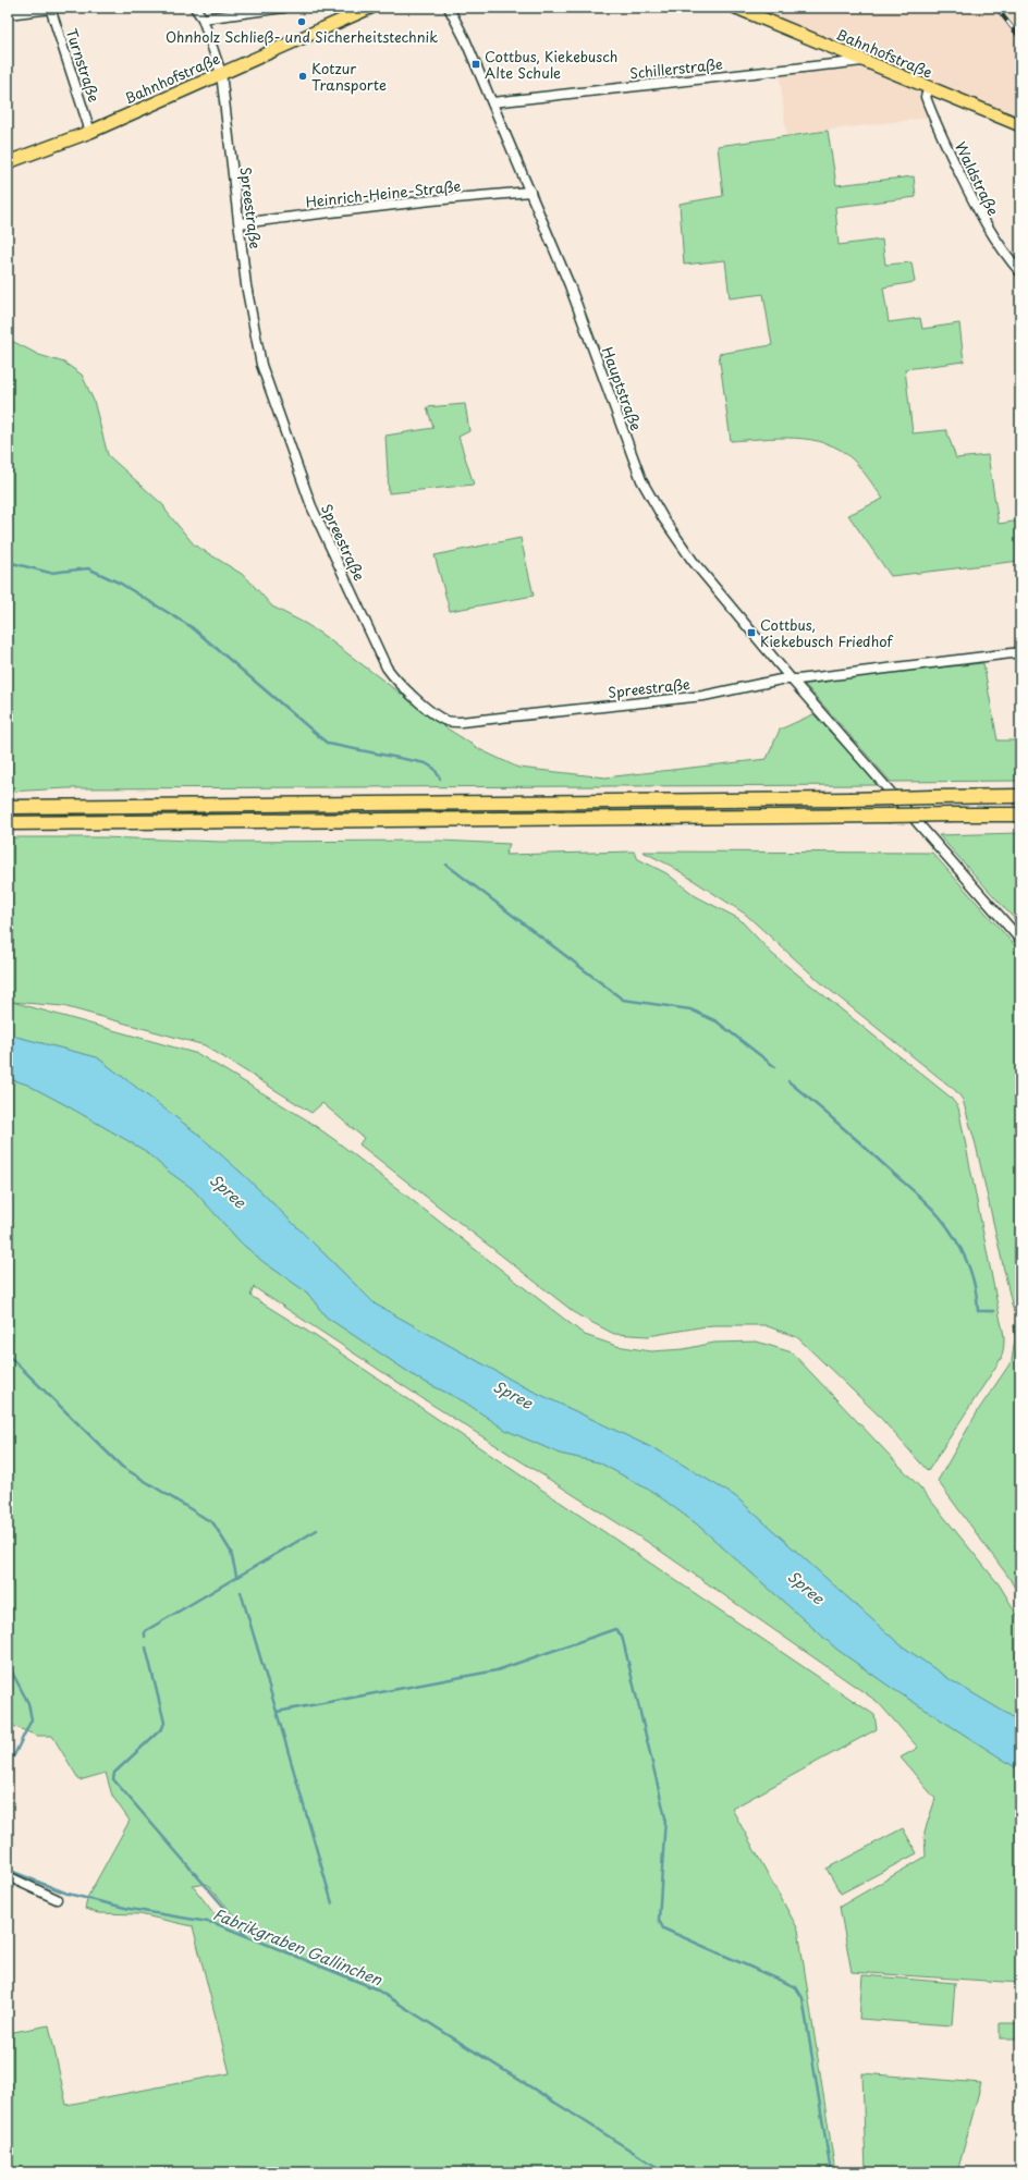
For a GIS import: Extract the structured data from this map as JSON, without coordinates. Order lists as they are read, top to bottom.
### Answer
{
  "streets": {
    "main road": ["Bahnhofstraße"],
    "street": [
      "Turnstraße",
      "Schillerstraße",
      "Waldstraße",
      "Heinrich-Heine-Straße",
      "Spreestraße",
      "Hauptstraße"
    ]
  },
  "crossings": [
    ["Bahnhofstraße", "Turnstraße"],
    ["Bahnhofstraße", "Schillerstraße"],
    ["Bahnhofstraße", "Waldstraße"],
    ["Bahnhofstraße", "Spreestraße"],
    ["Schillerstraße", "Hauptstraße"],
    ["Heinrich-Heine-Straße", "Spreestraße"],
    ["Heinrich-Heine-Straße", "Hauptstraße"],
    ["Spreestraße", "Hauptstraße"]
  ],
  "water": ["Spree", "Fabrikgraben Gallinchen"],
  "places": {
    "other": ["Ohnholz Schließ- und Sicherheitstechnik", "Kotzur Transporte"],
    "transit": ["Cottbus, Kiekebusch Alte Schule", "Cottbus, Kiekebusch Friedhof"]
  }
}
